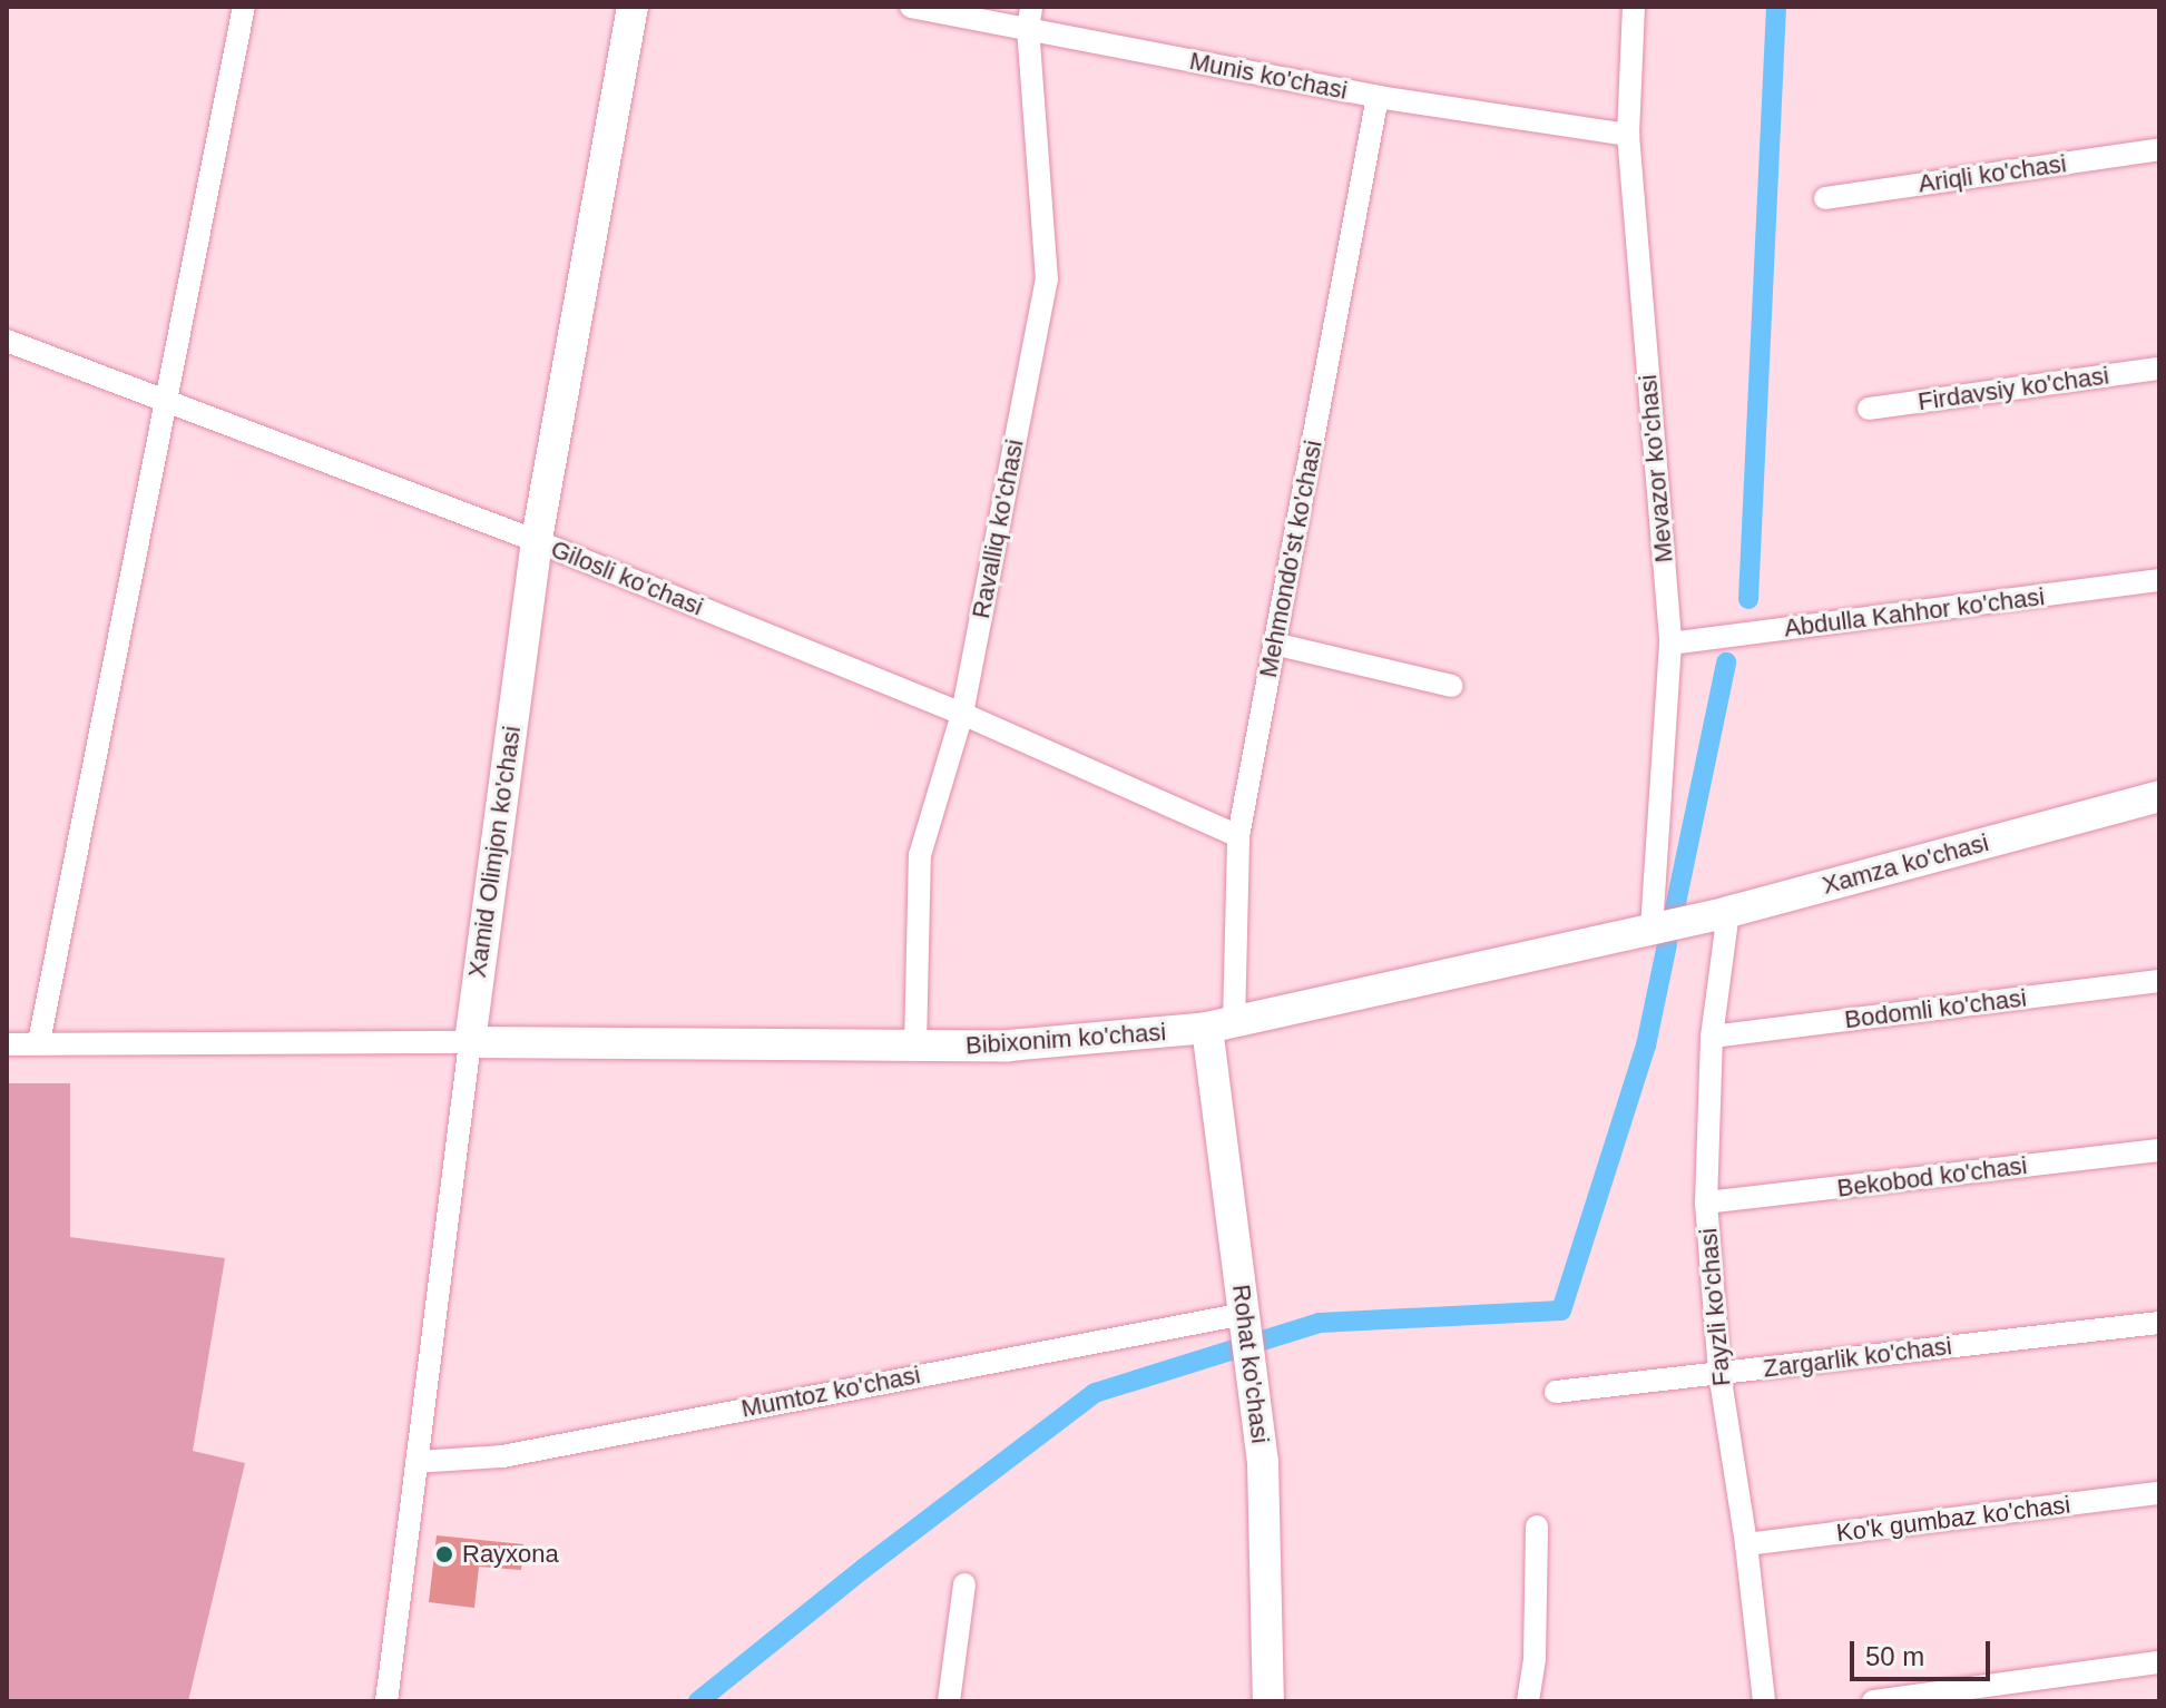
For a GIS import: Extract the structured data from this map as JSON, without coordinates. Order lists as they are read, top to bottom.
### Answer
{
  "streets": {
    "main road": [
      "Xamid Olimjon ko'chasi",
      "Xamza ko'chasi",
      "Bibixonim ko'chasi",
      "Rohat ko'chasi"
    ],
    "street": [
      "Munis ko'chasi",
      "Ariqli ko'chasi",
      "Firdavsiy ko'chasi",
      "Mevazor ko'chasi",
      "Ravalliq ko'chasi",
      "Mehmondo'st ko'chasi",
      "Gilosli ko'chasi",
      "Abdulla Kahhor ko'chasi",
      "Bodomli ko'chasi",
      "Bekobod ko'chasi",
      "Fayzli ko'chasi",
      "Zargarlik ko'chasi",
      "Mumtoz ko'chasi",
      "Ko'k gumbaz ko'chasi"
    ]
  },
  "crossings": [
    ["Munis ko'chasi", "Mevazor ko'chasi"],
    ["Munis ko'chasi", "Ravalliq ko'chasi"],
    ["Munis ko'chasi", "Mehmondo'st ko'chasi"],
    ["Mevazor ko'chasi", "Abdulla Kahhor ko'chasi"],
    ["Mevazor ko'chasi", "Xamza ko'chasi"],
    ["Mevazor ko'chasi", "Bibixonim ko'chasi"],
    ["Ravalliq ko'chasi", "Gilosli ko'chasi"],
    ["Ravalliq ko'chasi", "Bibixonim ko'chasi"],
    ["Mehmondo'st ko'chasi", "Gilosli ko'chasi"],
    ["Mehmondo'st ko'chasi", "Bibixonim ko'chasi"],
    ["Mehmondo'st ko'chasi", "Rohat ko'chasi"],
    ["Gilosli ko'chasi", "Xamid Olimjon ko'chasi"],
    ["Xamid Olimjon ko'chasi", "Bibixonim ko'chasi"],
    ["Xamid Olimjon ko'chasi", "Mumtoz ko'chasi"],
    ["Xamza ko'chasi", "Bibixonim ko'chasi"],
    ["Xamza ko'chasi", "Fayzli ko'chasi"],
    ["Bodomli ko'chasi", "Fayzli ko'chasi"],
    ["Bibixonim ko'chasi", "Rohat ko'chasi"],
    ["Bekobod ko'chasi", "Fayzli ko'chasi"],
    ["Fayzli ko'chasi", "Zargarlik ko'chasi"],
    ["Fayzli ko'chasi", "Ko'k gumbaz ko'chasi"],
    ["Rohat ko'chasi", "Mumtoz ko'chasi"]
  ],
  "places": ["Rayxona"],
  "scale_bar": "50 m"
}
